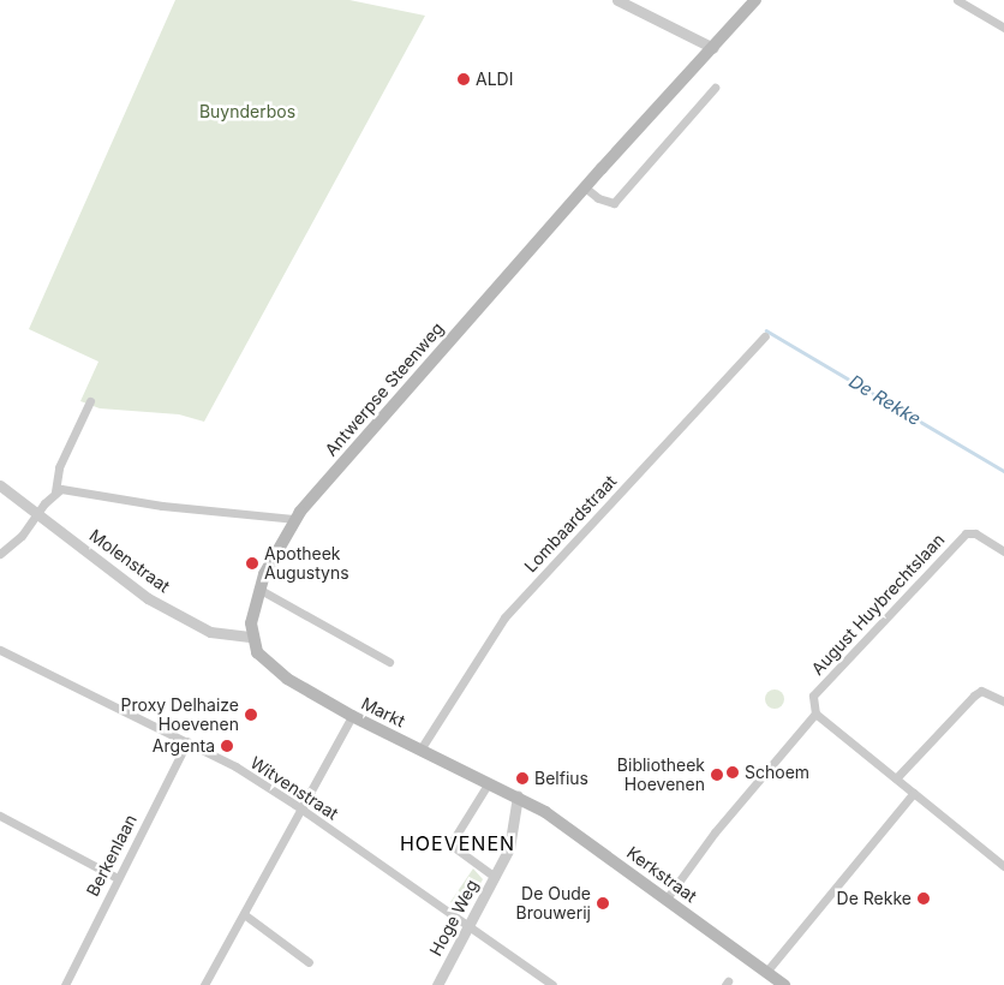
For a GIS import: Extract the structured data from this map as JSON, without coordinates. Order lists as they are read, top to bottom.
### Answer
{
  "streets": {
    "main road": ["Antwerpse Steenweg", "Markt", "Kerkstraat"],
    "street": [
      "Lombaardstraat",
      "Molenstraat",
      "August Huybrechtslaan",
      "Witvenstraat",
      "Berkenlaan",
      "Hoge Weg"
    ]
  },
  "crossings": [
    ["Antwerpse Steenweg", "Molenstraat"],
    ["Antwerpse Steenweg", "Markt"],
    ["Lombaardstraat", "Markt"],
    ["Molenstraat", "Markt"],
    ["August Huybrechtslaan", "Kerkstraat"],
    ["Markt", "Kerkstraat"],
    ["Markt", "Hoge Weg"],
    ["Witvenstraat", "Berkenlaan"],
    ["Witvenstraat", "Hoge Weg"],
    ["Kerkstraat", "Hoge Weg"]
  ],
  "districts": ["HOEVENEN"],
  "water": ["De Rekke"],
  "parks": ["Buynderbos"],
  "places": [
    "ALDI",
    "Apotheek Augustyns",
    "Proxy Delhaize Hoevenen",
    "Argenta",
    "Schoem",
    "Bibliotheek Hoevenen",
    "Belfius",
    "De Rekke",
    "De Oude Brouwerij"
  ]
}
